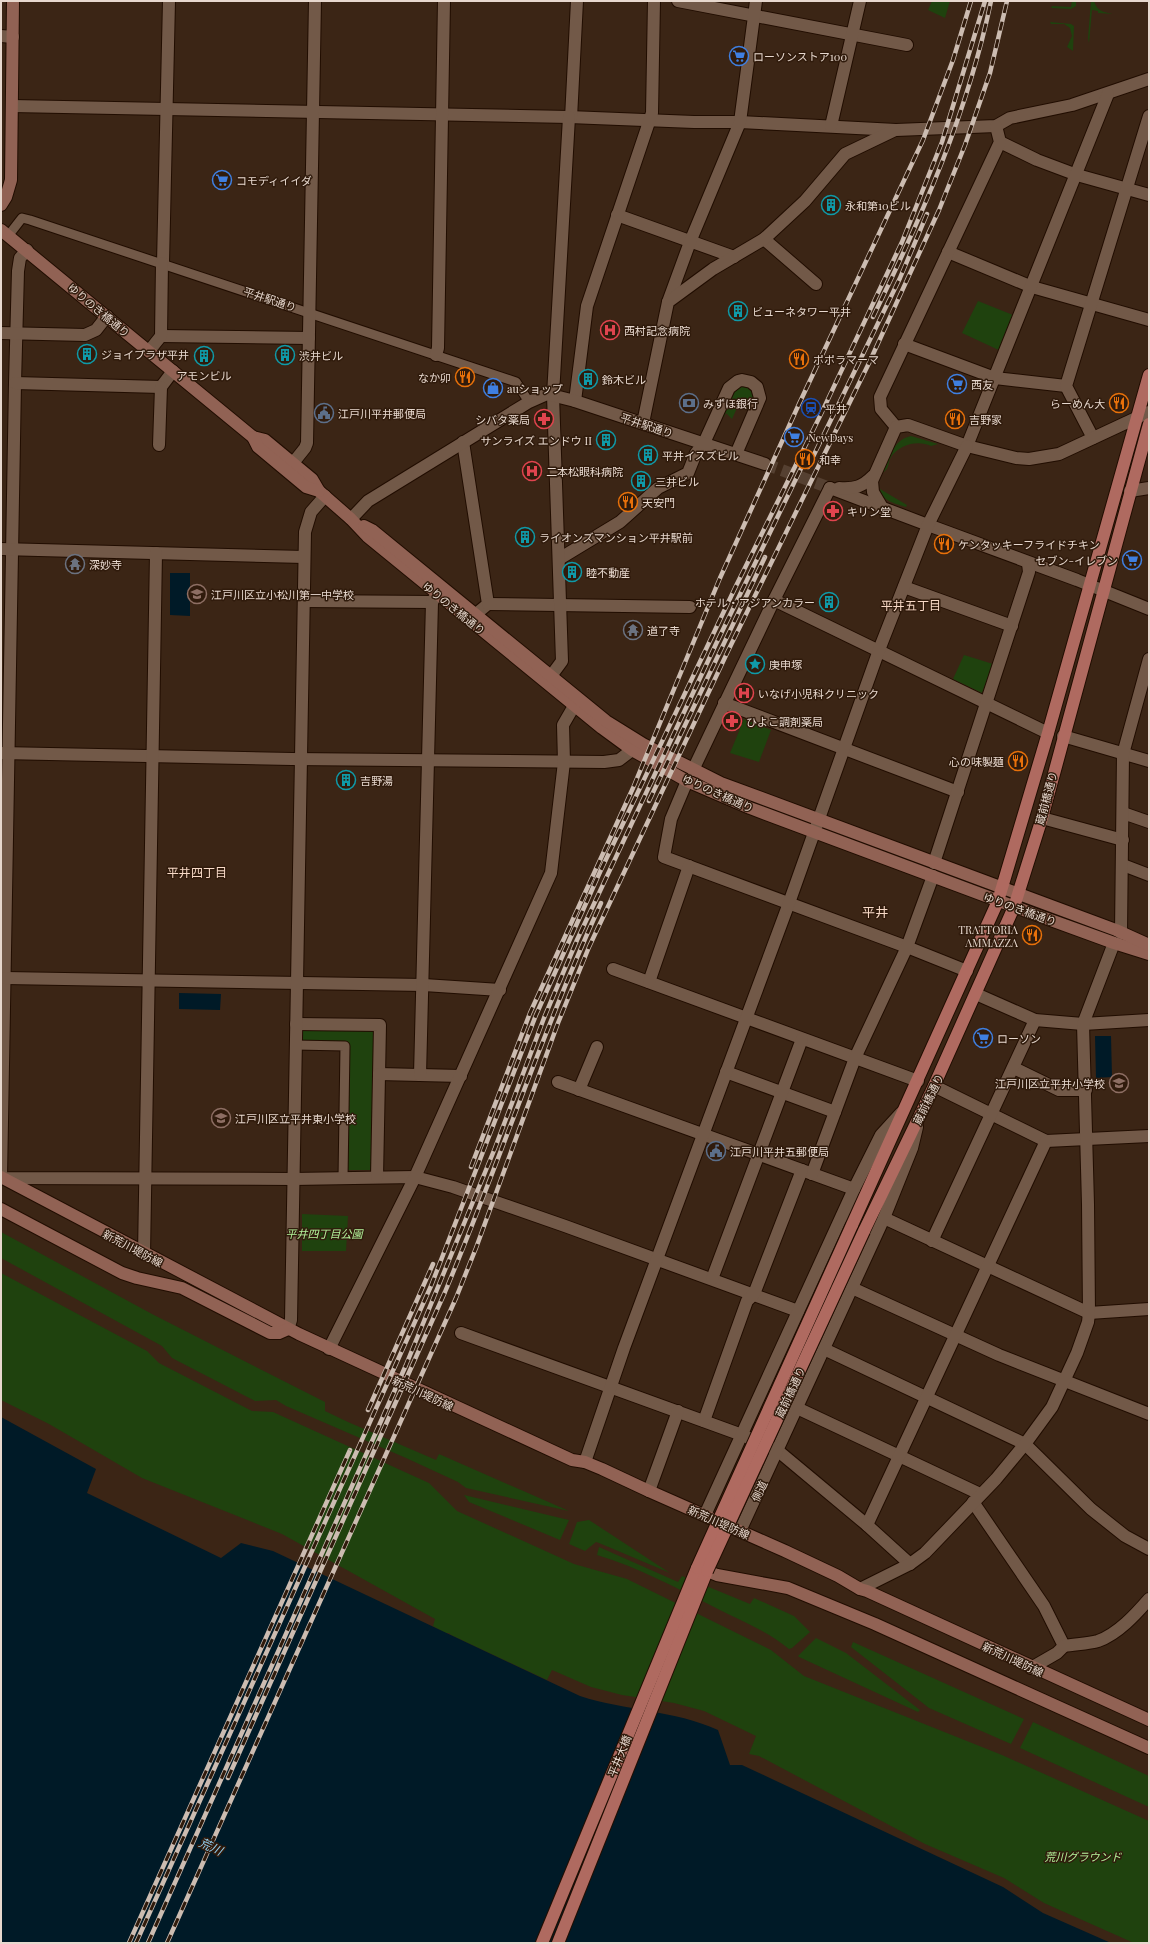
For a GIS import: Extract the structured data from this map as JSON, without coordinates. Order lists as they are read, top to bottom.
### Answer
{
  "streets": {
    "main road": [
      "ゆりのき橋通り",
      "蔵前橋通り",
      "新荒川堤防線",
      "平井大橋"
    ],
    "street": ["平井駅通り", "側道"]
  },
  "crossings": [
    ["平井駅通り", "ゆりのき橋通り"],
    ["ゆりのき橋通り", "蔵前橋通り"],
    ["蔵前橋通り", "側道"],
    ["蔵前橋通り", "平井大橋"],
    ["新荒川堤防線", "側道"]
  ],
  "districts": ["平井五丁目", "平井四丁目", "平井"],
  "water": ["荒川"],
  "parks": ["平井四丁目公園", "荒川グラウンド"],
  "places": {
    "supermarket": [
      "ローソンストア100",
      "コモディイイダ",
      "西友",
      "NewDays",
      "セブン-イレブン",
      "ローソン"
    ],
    "building": [
      "永和第10ビル",
      "ビューネタワー平井",
      "ジョイプラザ平井",
      "渋井ビル",
      "アモンビル",
      "鈴木ビル",
      "サンライズ エンドウ II",
      "平井イスズビル",
      "三井ビル",
      "ライオンズマンション平井駅前",
      "睦不動産",
      "ホテル・アジアンカラー",
      "吉野湯"
    ],
    "hospital": ["西村記念病院", "二本松眼科病院", "いなげ小児科クリニック"],
    "restaurant": [
      "ポポラマーマ",
      "なか卯",
      "らーめん大",
      "吉野家",
      "和幸",
      "天安門",
      "ケンタッキーフライドチキン",
      "心の味製麺",
      "TRATTORIA AMMAZZA"
    ],
    "shop": ["auショップ"],
    "bank": ["みずほ銀行"],
    "station": ["平井"],
    "public building": ["江戸川平井郵便局", "江戸川平井五郵便局"],
    "pharmacy": ["シバタ薬局", "キリン堂", "ひよこ調剤薬局"],
    "temple": ["深妙寺", "道了寺"],
    "school or university": ["江戸川区立小松川第一中学校", "江戸川区立平井小学校", "江戸川区立平井東小学校"],
    "place": ["庚申塚"]
  }
}
